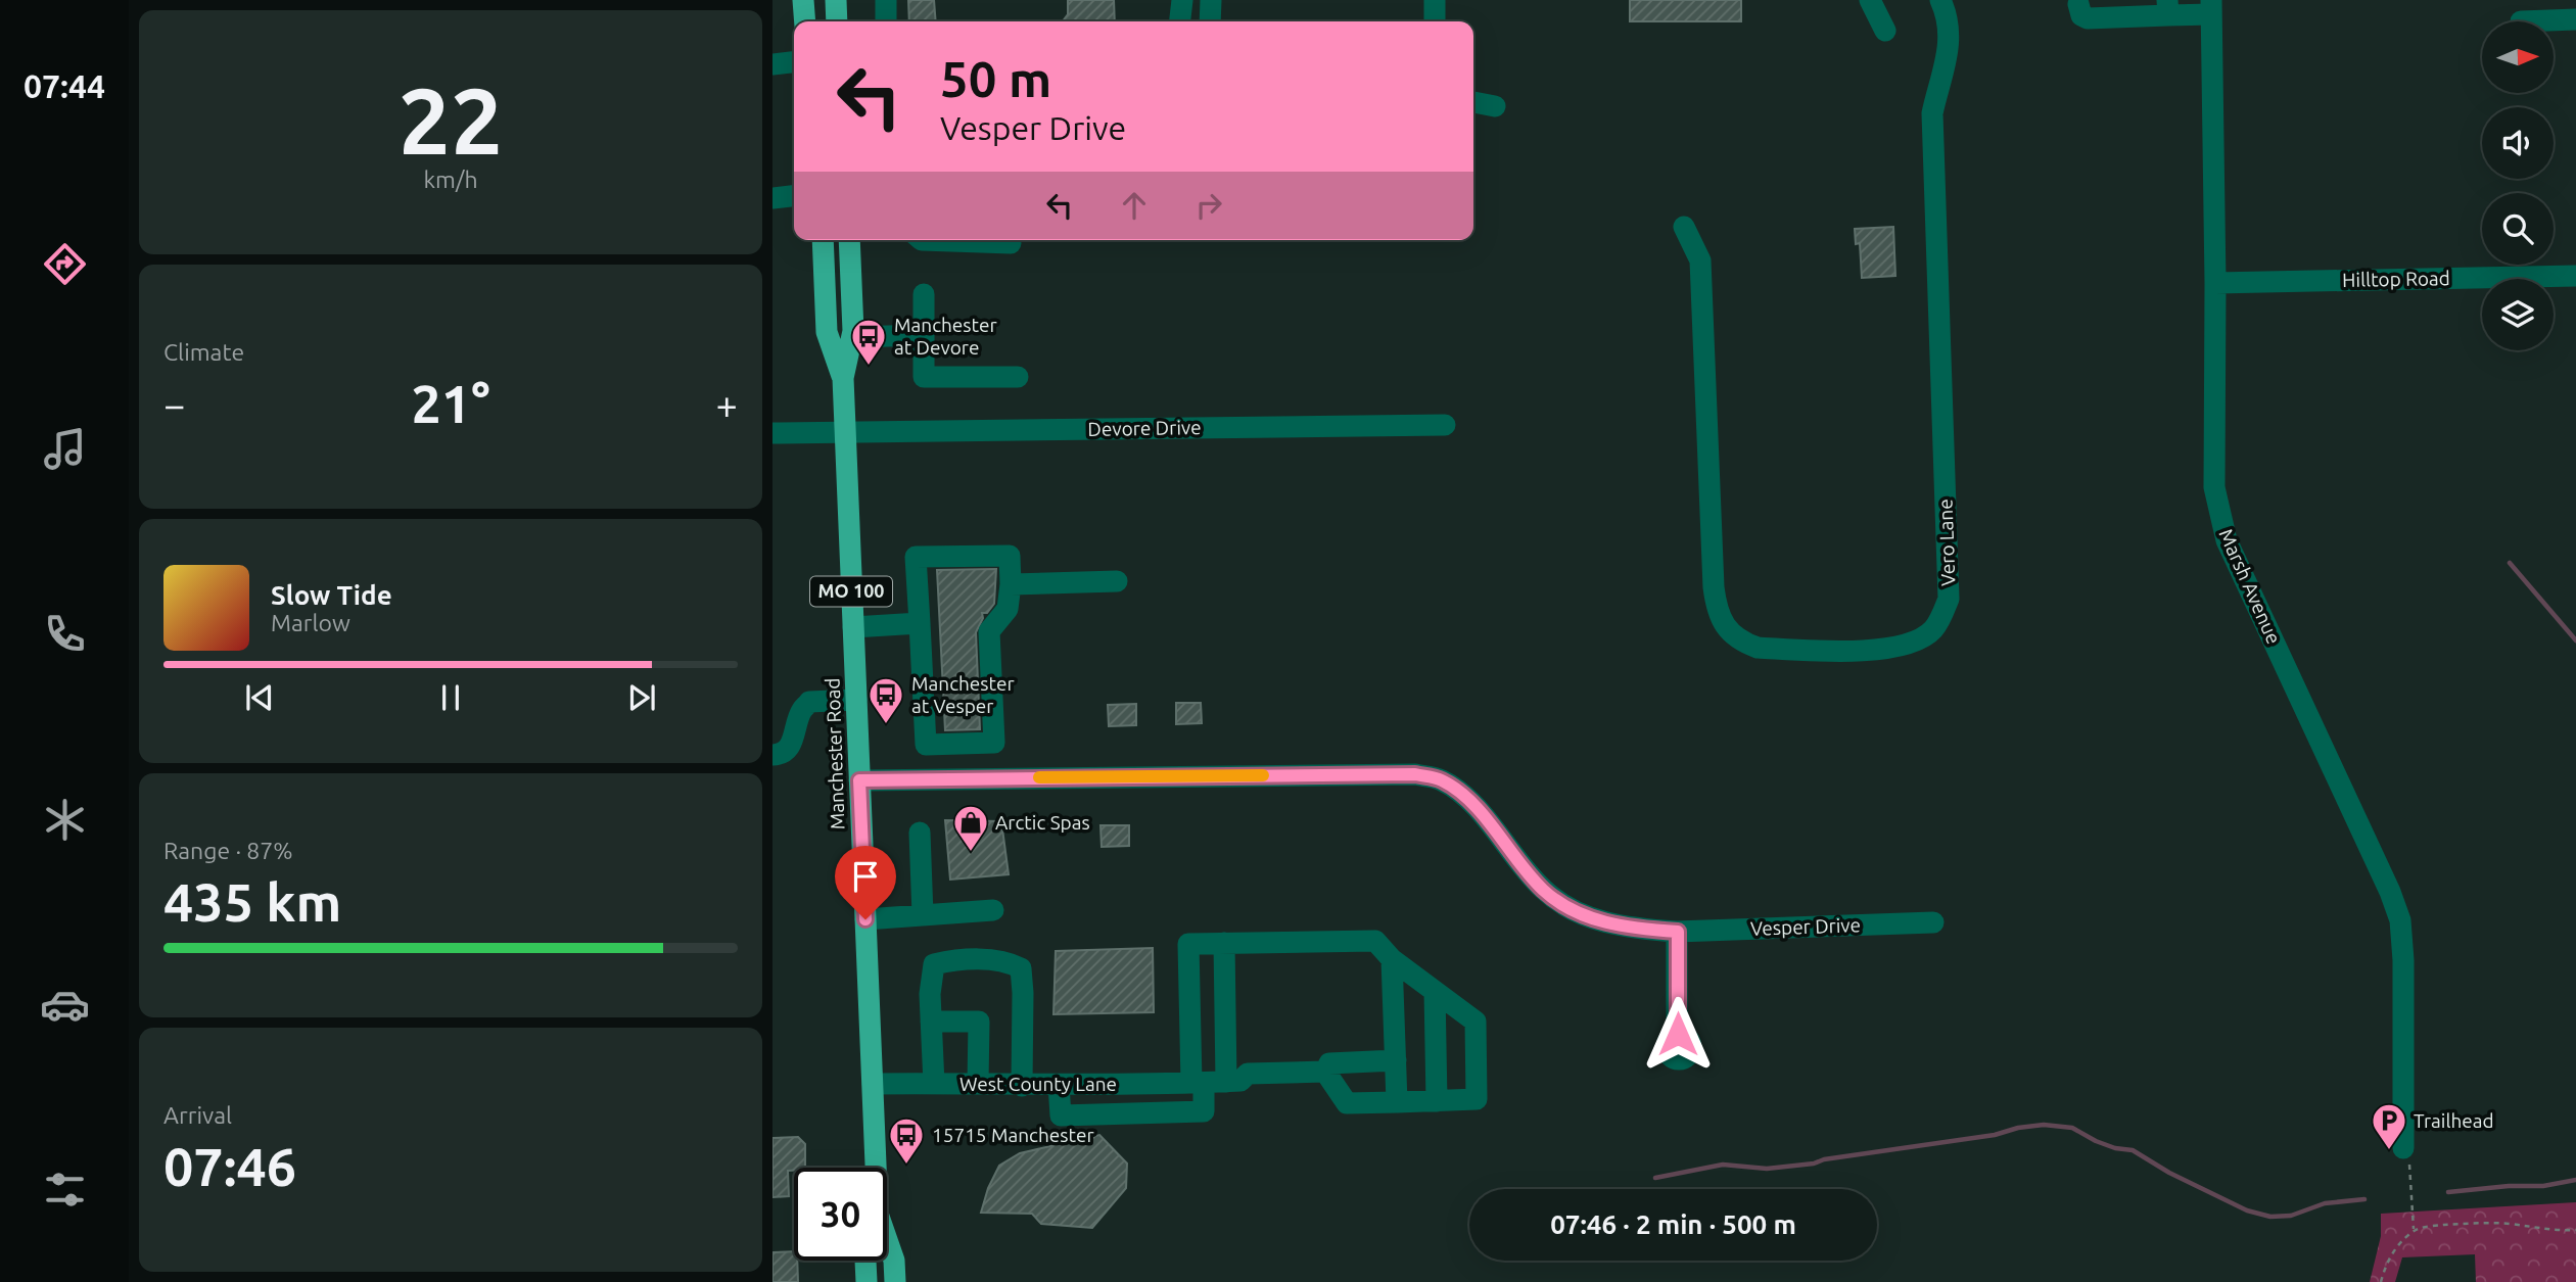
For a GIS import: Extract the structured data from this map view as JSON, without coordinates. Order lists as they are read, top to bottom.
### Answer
{
  "streets": {
    "highway": ["MO 100", "Manchester Road"],
    "street": [
      "Hilltop Road",
      "Devore Drive",
      "Vero Lane",
      "Marsh Avenue",
      "Vesper Drive",
      "West County Lane"
    ]
  },
  "crossings": [
    ["Hilltop Road", "Marsh Avenue"],
    ["Devore Drive", "Manchester Road"],
    ["Manchester Road", "Vesper Drive"],
    ["Manchester Road", "West County Lane"]
  ],
  "places": {
    "bus stop": ["Manchester at Devore", "Manchester at Vesper", "15715 Manchester"],
    "shop": ["Arctic Spas"],
    "parking": ["Trailhead"]
  },
  "north": "right",
  "page": {
    "tabs": "07:44",
    "tile": [
      ["22", "km/h"],
      "Climate",
      ["Range · 87%", "435 km"],
      ["Arrival", "07:46"]
    ],
    "turn": ["50 m", "Vesper Drive"],
    "heat": ["−", "21°", "+"],
    "song": ["Slow Tide", "Marlow"],
    "limit": "30",
    "trip": "07:46 · 2 min · 500 m"
  }
}
